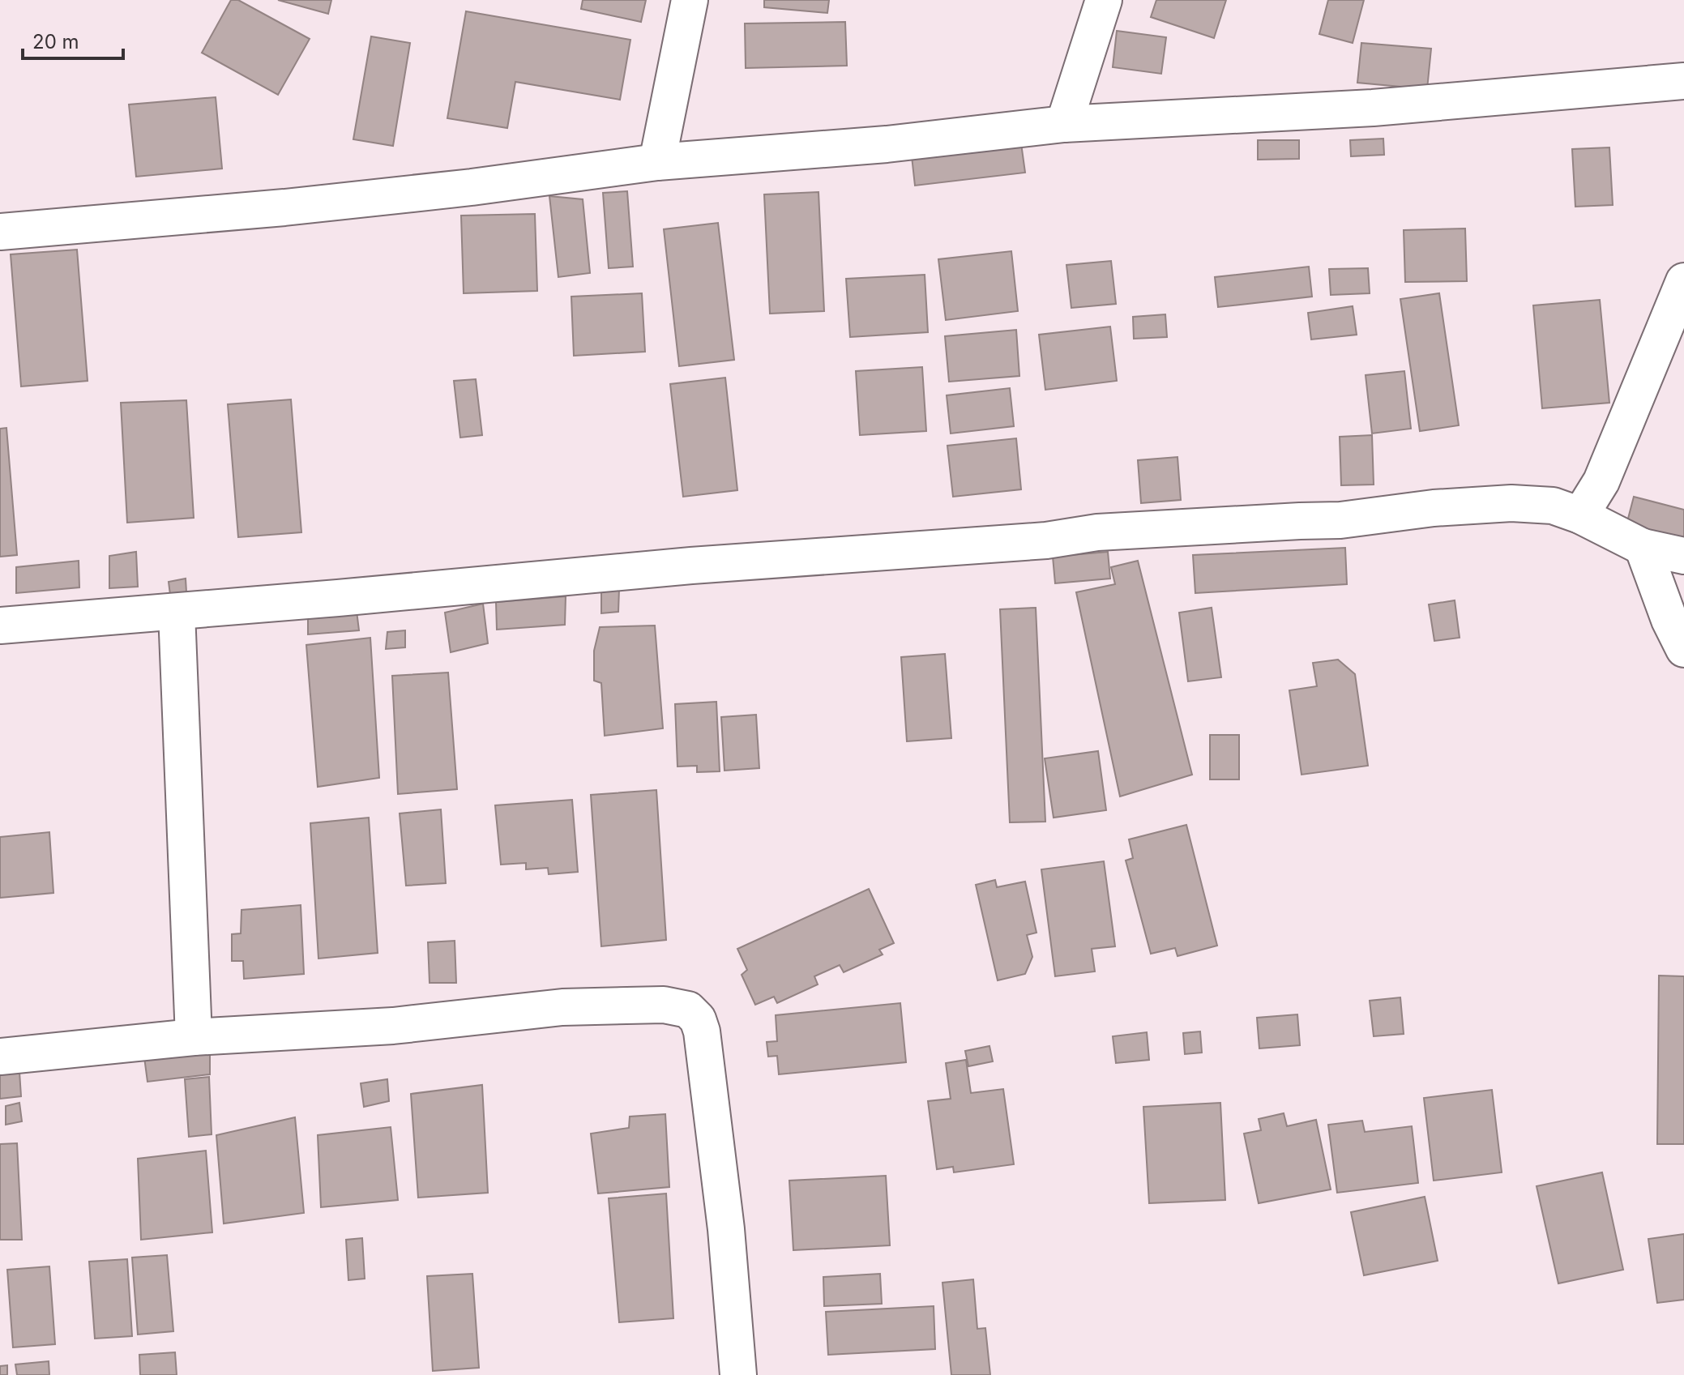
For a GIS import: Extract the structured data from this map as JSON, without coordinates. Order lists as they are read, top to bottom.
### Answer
{
  "scale_bar": "20 m"
}
